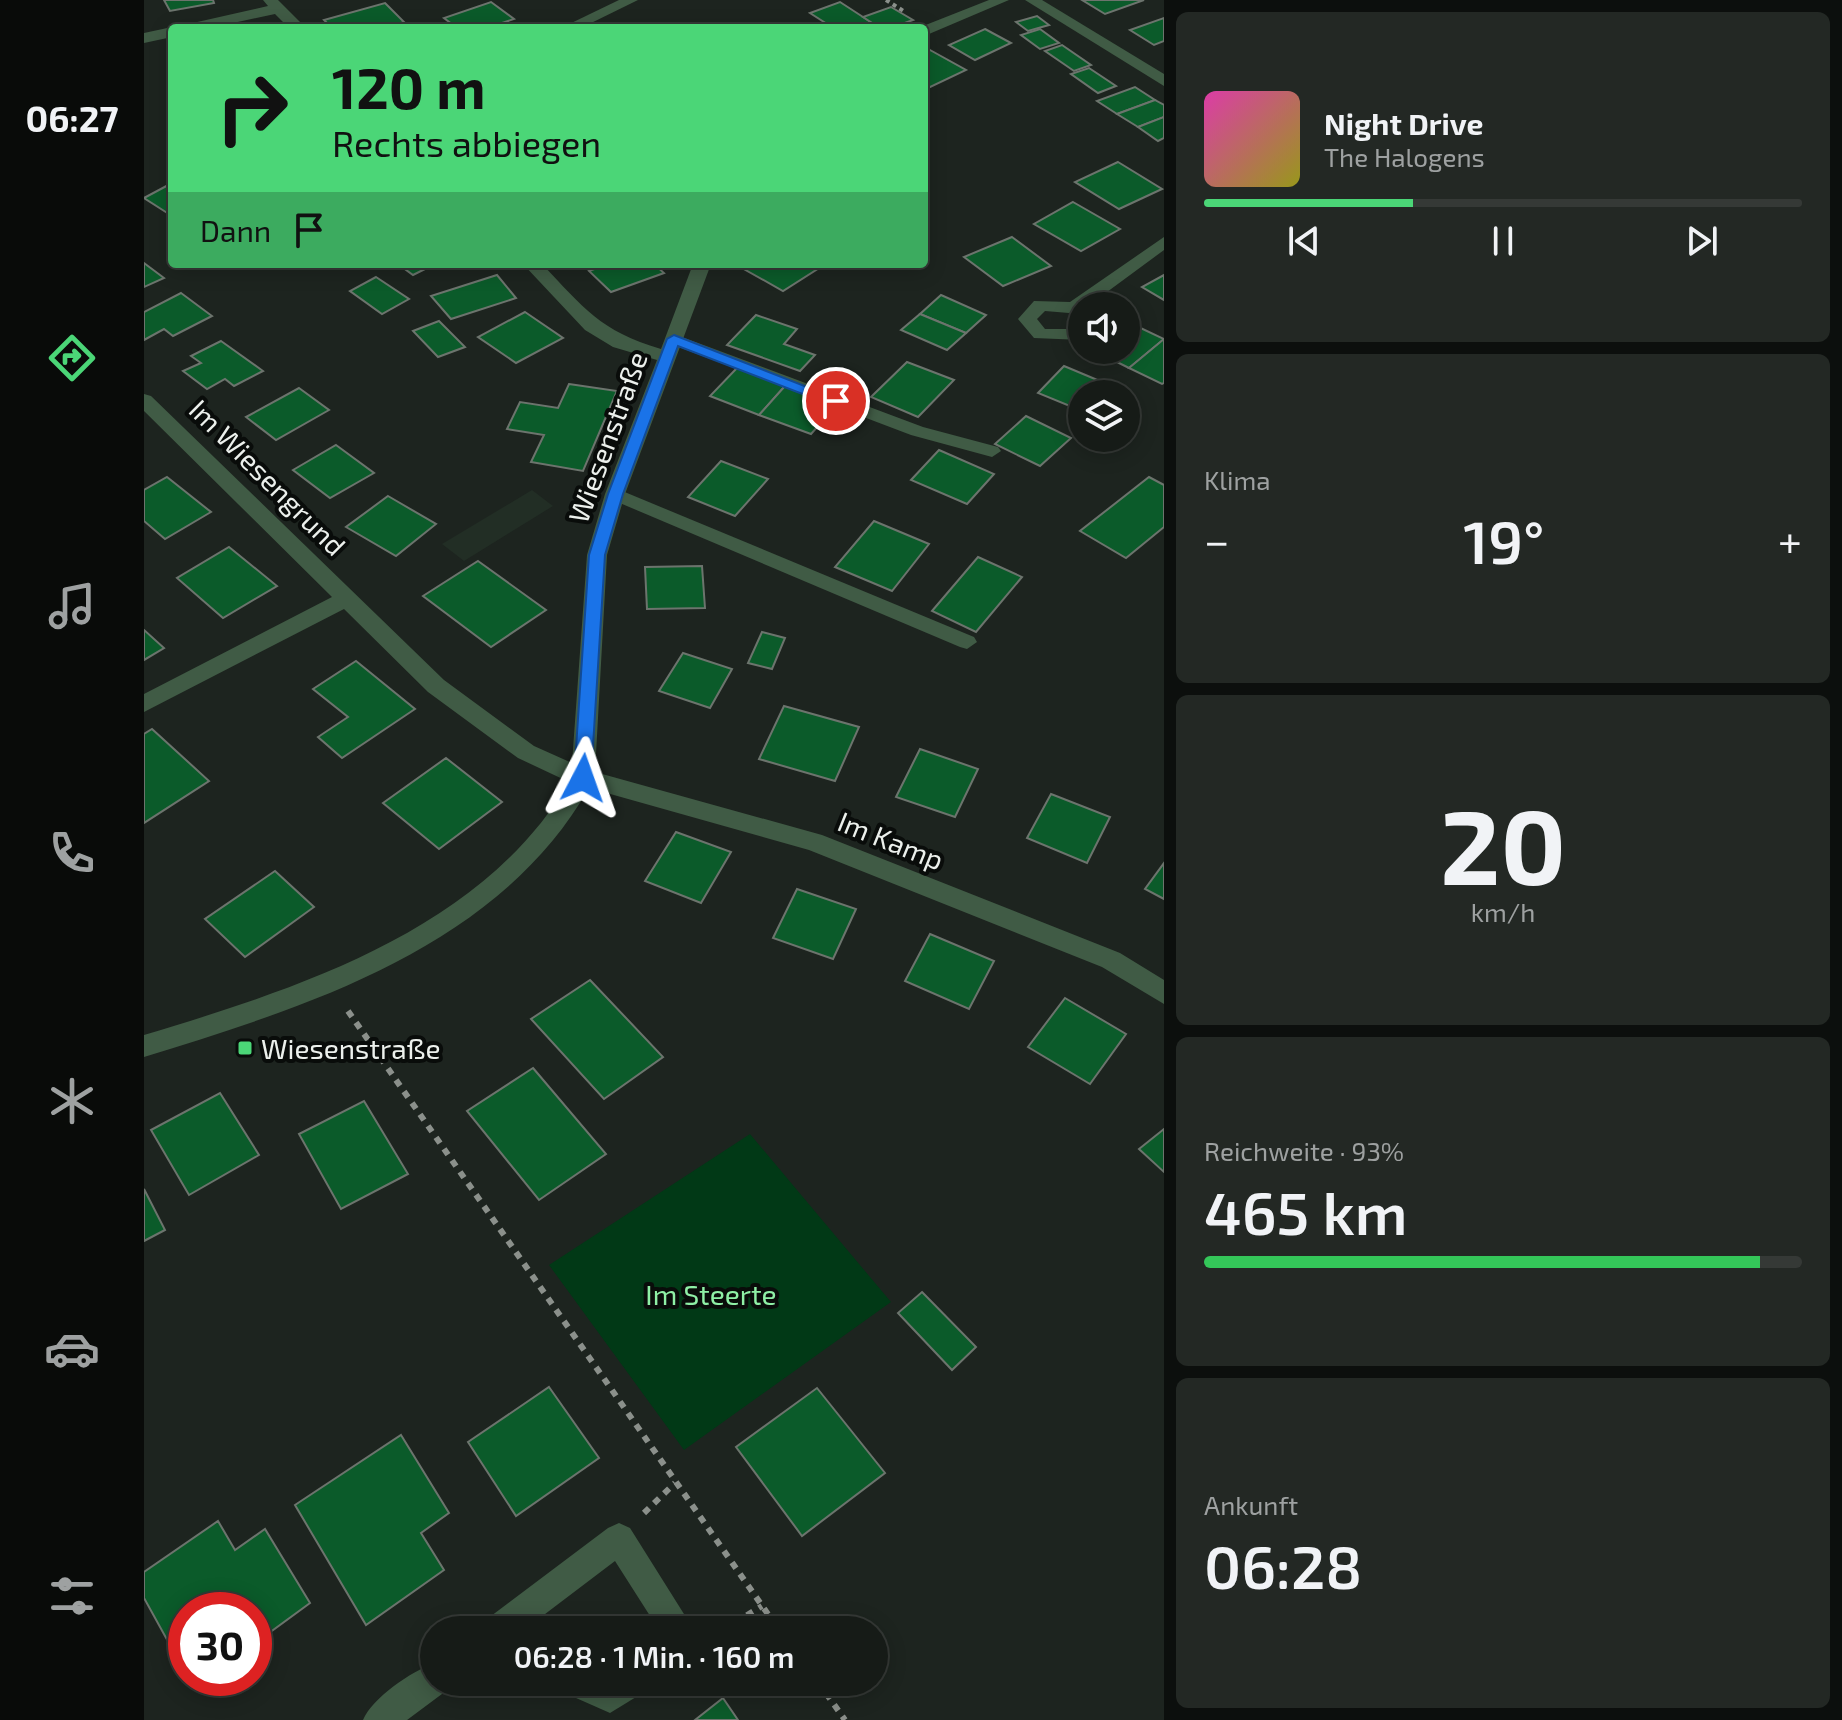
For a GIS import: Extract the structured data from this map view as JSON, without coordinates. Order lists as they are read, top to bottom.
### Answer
{
  "streets": {
    "street": ["Wiesenstraße", "Im Wiesengrund", "Im Kamp"]
  },
  "crossings": [
    ["Wiesenstraße", "Im Wiesengrund"],
    ["Wiesenstraße", "Im Kamp"],
    ["Im Wiesengrund", "Im Kamp"]
  ],
  "parks": ["Im Steerte"],
  "places": {
    "transit": ["Wiesenstraße"]
  },
  "page": {
    "tabs": "06:27",
    "turn": ["120 m", "Rechts abbiegen"],
    "song": ["Night Drive", "The Halogens"],
    "then": "Dann",
    "tile": [
      "Klima",
      ["20", "km/h"],
      ["Reichweite · 93%", "465 km"],
      ["Ankunft", "06:28"]
    ],
    "heat": ["−", "19°", "+"],
    "limit": "30",
    "trip": "06:28 · 1 Min. · 160 m"
  }
}
